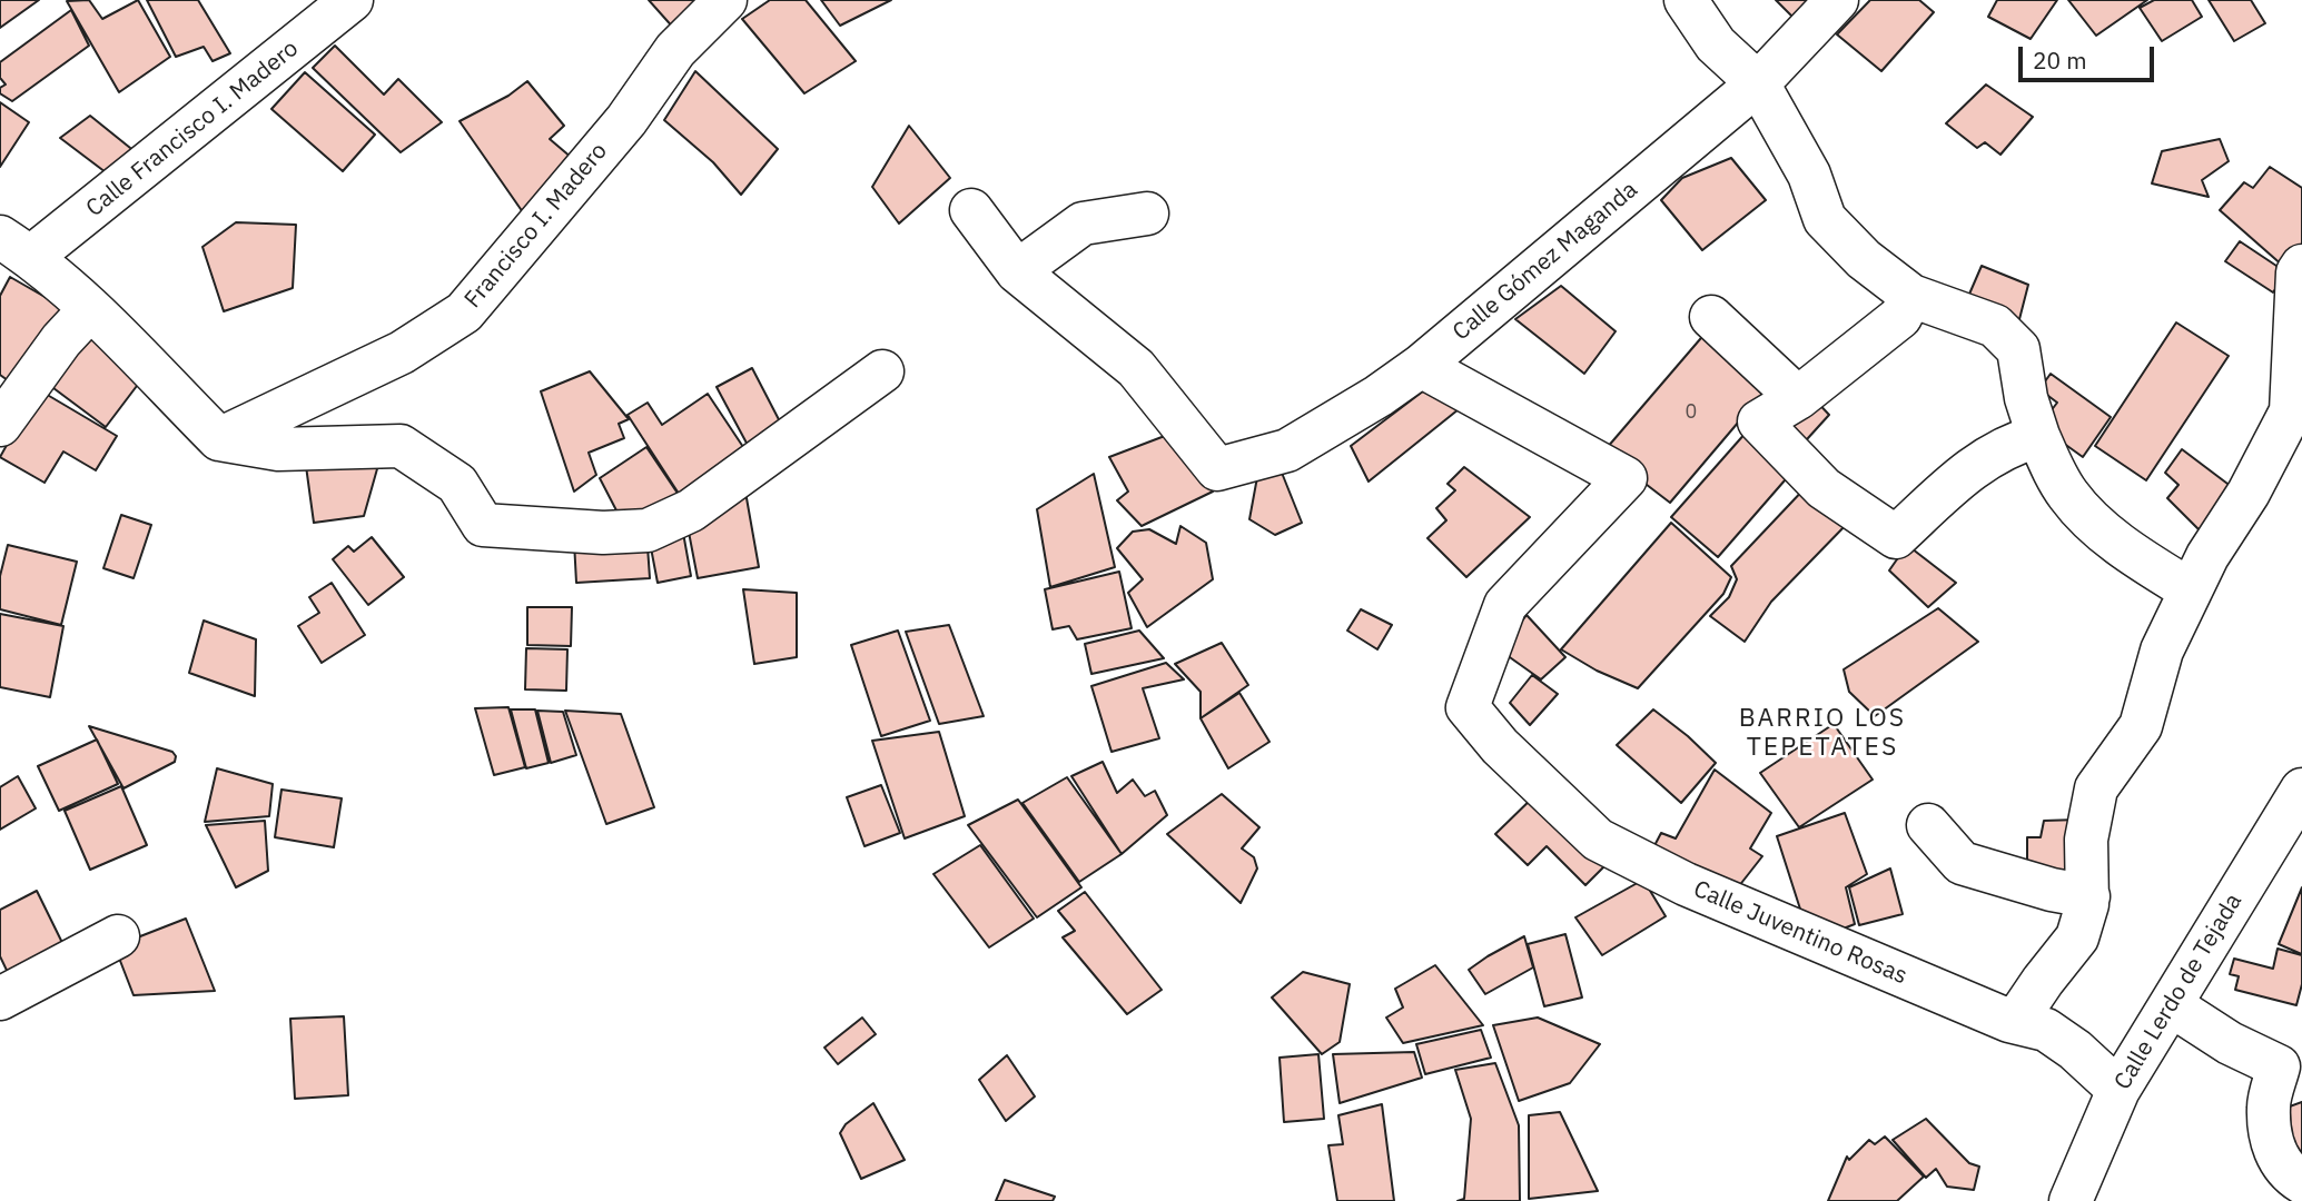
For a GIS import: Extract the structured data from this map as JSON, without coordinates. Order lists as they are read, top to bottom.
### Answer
{
  "streets": {
    "street": [
      "Calle Francisco I. Madero",
      "Francisco I. Madero",
      "Calle Gómez Maganda",
      "Calle Juventino Rosas",
      "Calle Lerdo de Tejada"
    ]
  },
  "crossings": [
    ["Calle Gómez Maganda", "Calle Juventino Rosas"],
    ["Calle Juventino Rosas", "Calle Lerdo de Tejada"]
  ],
  "districts": ["BARRIO LOS TEPETATES"],
  "house_numbers": ["0"],
  "scale_bar": "20 m"
}
